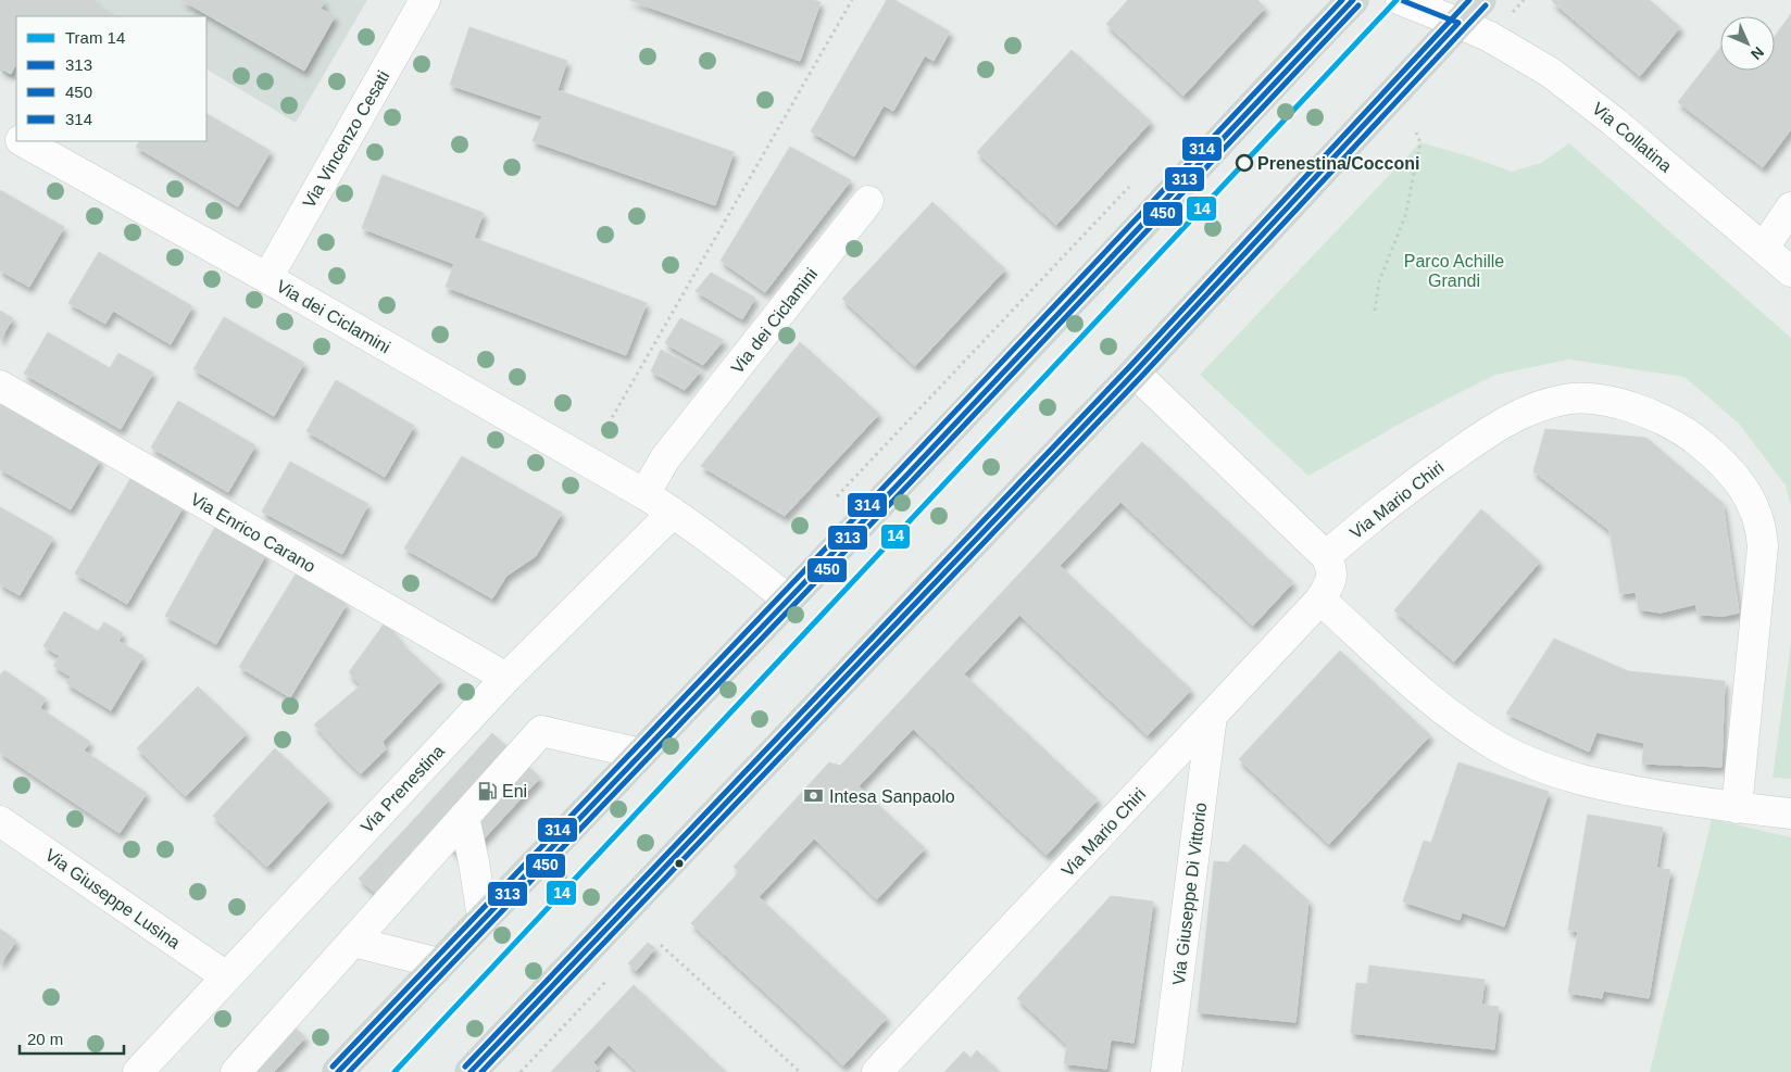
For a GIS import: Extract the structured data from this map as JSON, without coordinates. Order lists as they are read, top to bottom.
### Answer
{
  "streets": {
    "street": [
      "Via Collatina",
      "Via Vincenzo Cesati",
      "Via dei Ciclamini",
      "Via Mario Chiri",
      "Via Enrico Carano",
      "Via Prenestina",
      "Via Giuseppe Di Vittorio",
      "Via Giuseppe Lusina"
    ]
  },
  "crossings": [
    ["Via Vincenzo Cesati", "Via dei Ciclamini"],
    ["Via dei Ciclamini", "Via Prenestina"],
    ["Via Mario Chiri", "Via Giuseppe Di Vittorio"],
    ["Via Enrico Carano", "Via Prenestina"],
    ["Via Prenestina", "Via Giuseppe Lusina"]
  ],
  "parks": ["Parco Achille Grandi"],
  "places": {
    "other": ["Prenestina/Cocconi"],
    "fuel station": ["Eni"],
    "bank": ["Intesa Sanpaolo"]
  },
  "lines": [
    "tram line 14",
    "transit line 313",
    "transit line 314",
    "transit line 450"
  ],
  "legend": [
    "Tram 14",
    "313",
    "450",
    "314"
  ],
  "scale_bar": "20 m",
  "north": "bottom right"
}
